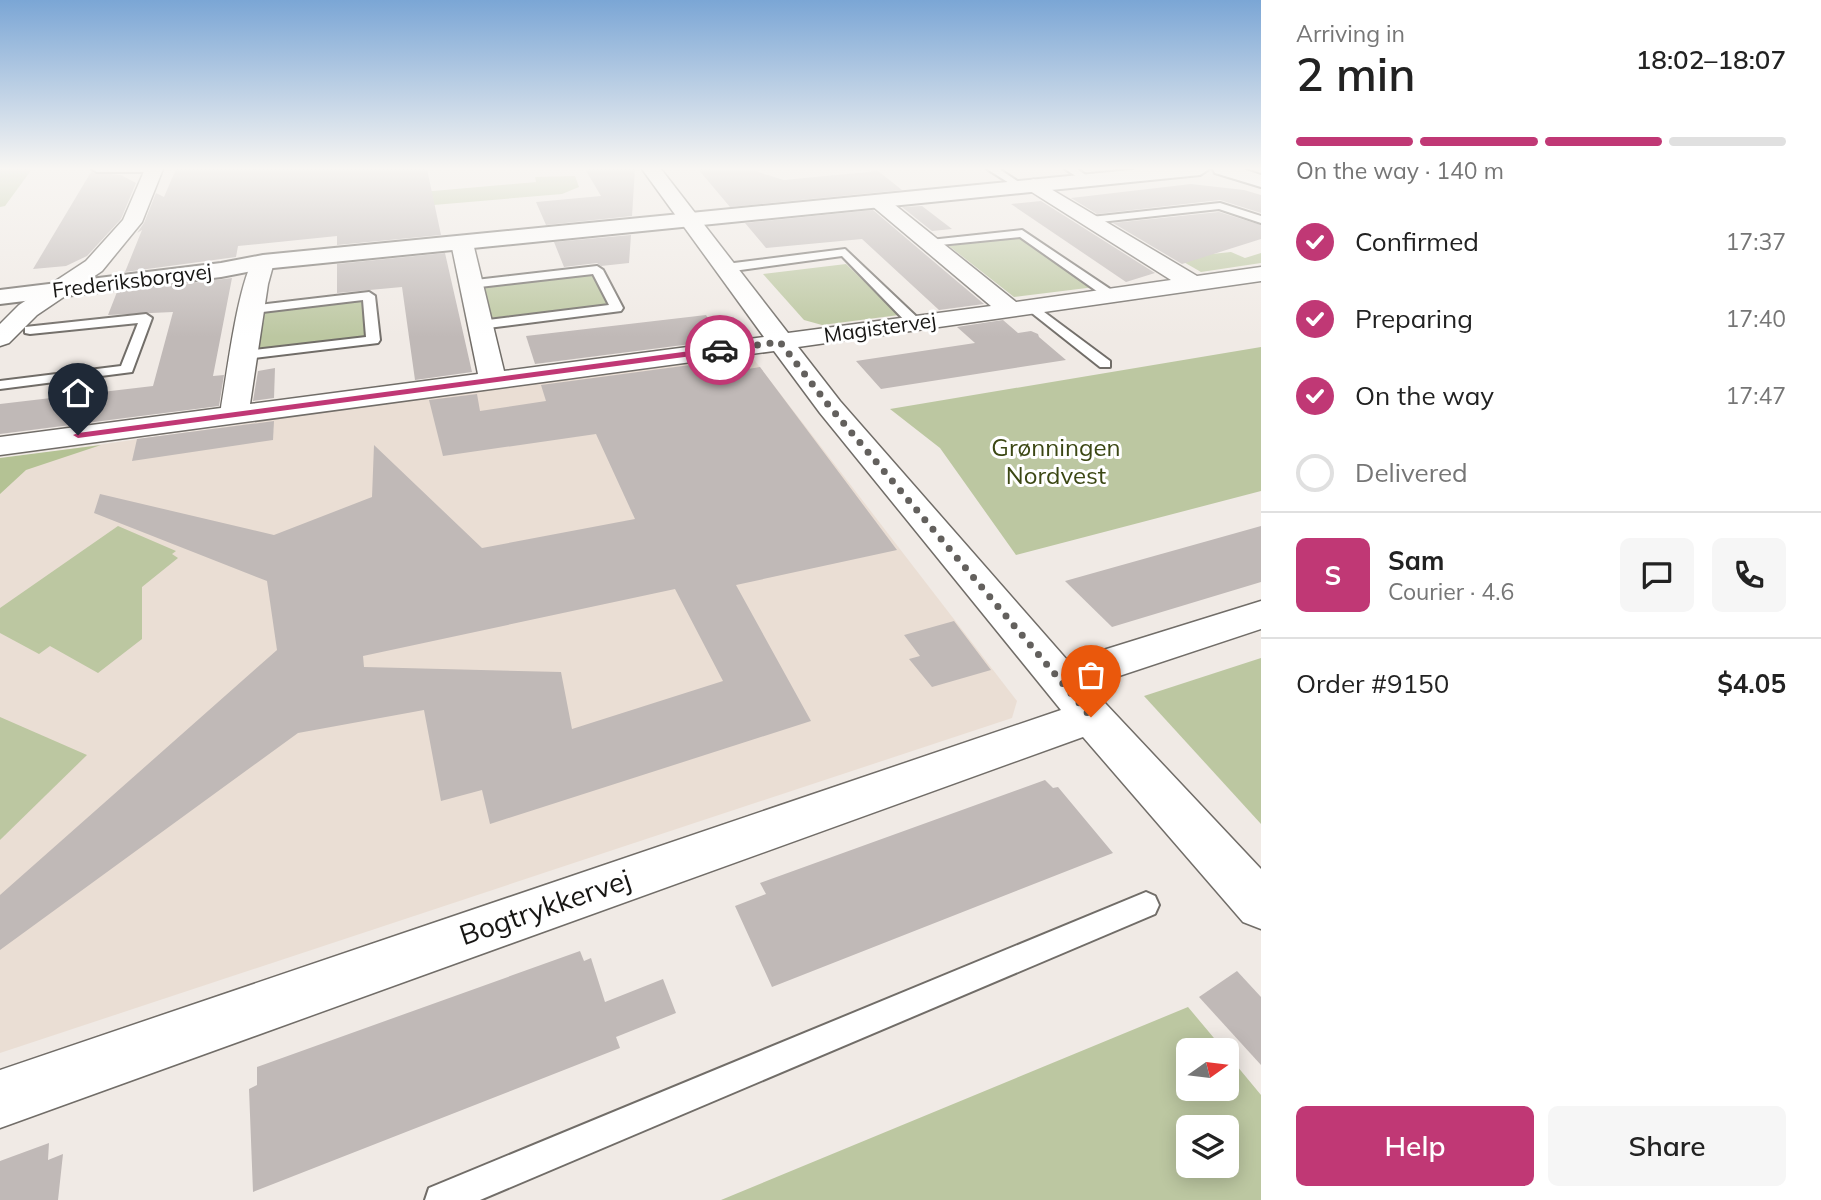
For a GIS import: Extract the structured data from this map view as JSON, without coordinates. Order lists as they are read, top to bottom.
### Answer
{
  "streets": {
    "street": ["Frederiksborgvej", "Magistervej", "Bogtrykkervej"]
  },
  "parks": ["Grønningen Nordvest"],
  "north": "right",
  "page": {
    "heading": ["2 min", "Arriving in", "18:02–18:07"],
    "panel": [
      "Sam",
      "Courier · 4.6",
      "Order #9150",
      "$4.05"
    ],
    "bar": "On the way · 140 m",
    "list": [
      ["Confirmed", "17:37"],
      ["Preparing", "17:40"],
      ["On the way", "17:47"],
      "Delivered"
    ],
    "round": "S",
    "buttons": ["Help", "Share"]
  }
}
